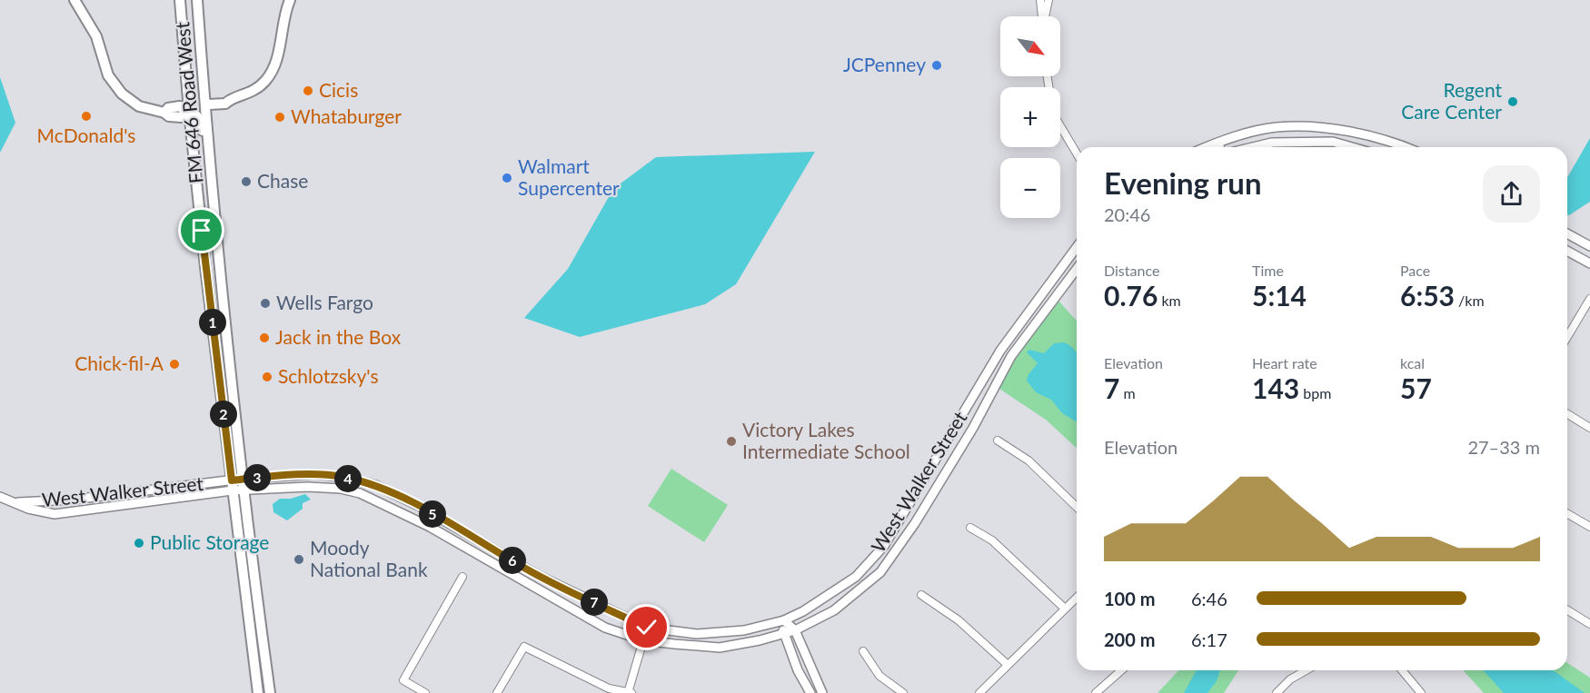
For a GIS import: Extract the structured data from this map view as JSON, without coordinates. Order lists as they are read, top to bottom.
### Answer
{
  "streets": {
    "main road": ["FM 646 Road West"],
    "street": ["West Walker Street"]
  },
  "crossings": [
    ["FM 646 Road West", "West Walker Street"]
  ],
  "places": [
    "JCPenney",
    "Cicis",
    "Regent Care Center",
    "McDonald's",
    "Whataburger",
    "Walmart Supercenter",
    "Chase",
    "Wells Fargo",
    "Jack in the Box",
    "Chick-fil-A",
    "Schlotzsky's",
    "Victory Lakes Intermediate School",
    "Public Storage",
    "Moody National Bank"
  ],
  "north": "bottom right",
  "page": {
    "map_buttons": ["+", "−"],
    "heading": ["Evening run", "20:46"],
    "stats": [
      ["Distance", "0.76 km"],
      ["Time", "5:14"],
      ["Pace", "6:53 /km"],
      ["Elevation", "7 m"],
      ["Heart rate", "143 bpm"],
      ["kcal", "57"]
    ],
    "pins": [
      "1",
      "2",
      "3",
      "4",
      "5",
      "6",
      "7"
    ],
    "chart": ["Elevation", "27–33 m"],
    "list": [
      {
        "name": "100 m",
        "note": "6:46"
      },
      {
        "name": "200 m",
        "note": "6:17"
      }
    ]
  }
}
